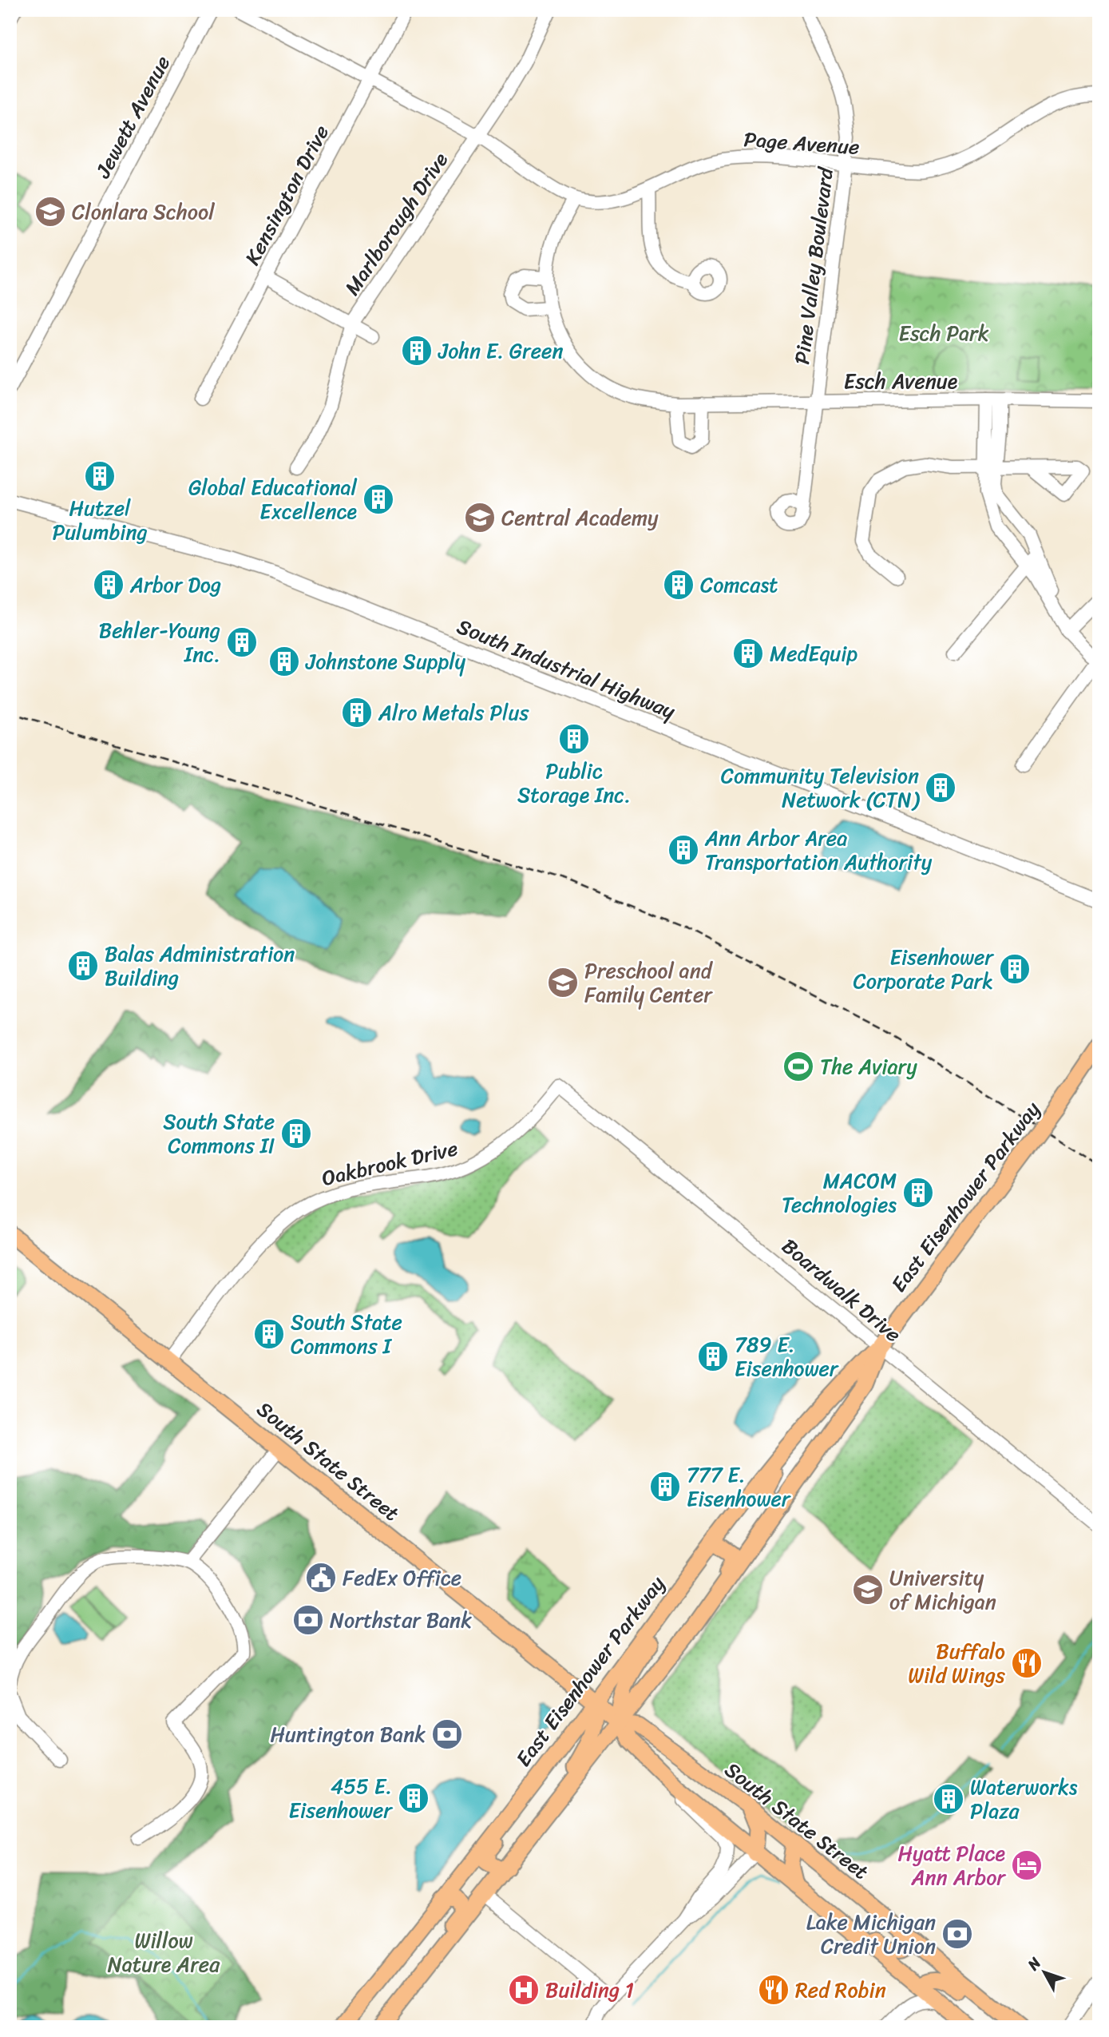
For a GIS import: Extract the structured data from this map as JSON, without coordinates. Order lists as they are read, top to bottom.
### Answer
{
  "streets": {
    "main road": ["East Eisenhower Parkway", "South State Street"],
    "street": [
      "Jewett Avenue",
      "Page Avenue",
      "Kensington Drive",
      "Marlborough Drive",
      "Pine Valley Boulevard",
      "Esch Avenue",
      "South Industrial Highway",
      "Oakbrook Drive",
      "Boardwalk Drive"
    ]
  },
  "crossings": [
    ["Page Avenue", "Pine Valley Boulevard"],
    ["Page Avenue", "Esch Avenue"],
    ["Pine Valley Boulevard", "Esch Avenue"],
    ["Oakbrook Drive", "Boardwalk Drive"],
    ["Oakbrook Drive", "South State Street"],
    ["East Eisenhower Parkway", "Boardwalk Drive"],
    ["East Eisenhower Parkway", "South State Street"]
  ],
  "parks": ["Esch Park", "Willow Nature Area"],
  "places": {
    "school or university": [
      "Clonlara School",
      "Central Academy",
      "Preschool and Family Center",
      "University of Michigan"
    ],
    "building": [
      "John E. Green",
      "Hutzel Pulumbing",
      "Global Educational Excellence",
      "Arbor Dog",
      "Comcast",
      "Behler-Young Inc.",
      "MedEquip",
      "Johnstone Supply",
      "Alro Metals Plus",
      "Public Storage Inc.",
      "Community Television Network (CTN)",
      "Ann Arbor Area Transportation Authority",
      "Balas Administration Building",
      "Eisenhower Corporate Park",
      "South State Commons II",
      "MACOM Technologies",
      "South State Commons I",
      "789 E. Eisenhower",
      "777 E. Eisenhower",
      "455 E. Eisenhower",
      "Waterworks Plaza"
    ],
    "sports": ["The Aviary"],
    "public building": ["FedEx Office"],
    "bank": ["Northstar Bank", "Huntington Bank", "Lake Michigan Credit Union"],
    "restaurant": ["Buffalo Wild Wings", "Red Robin"],
    "hotel": ["Hyatt Place Ann Arbor"],
    "hospital": ["Building 1"]
  },
  "north": "top left"
}
